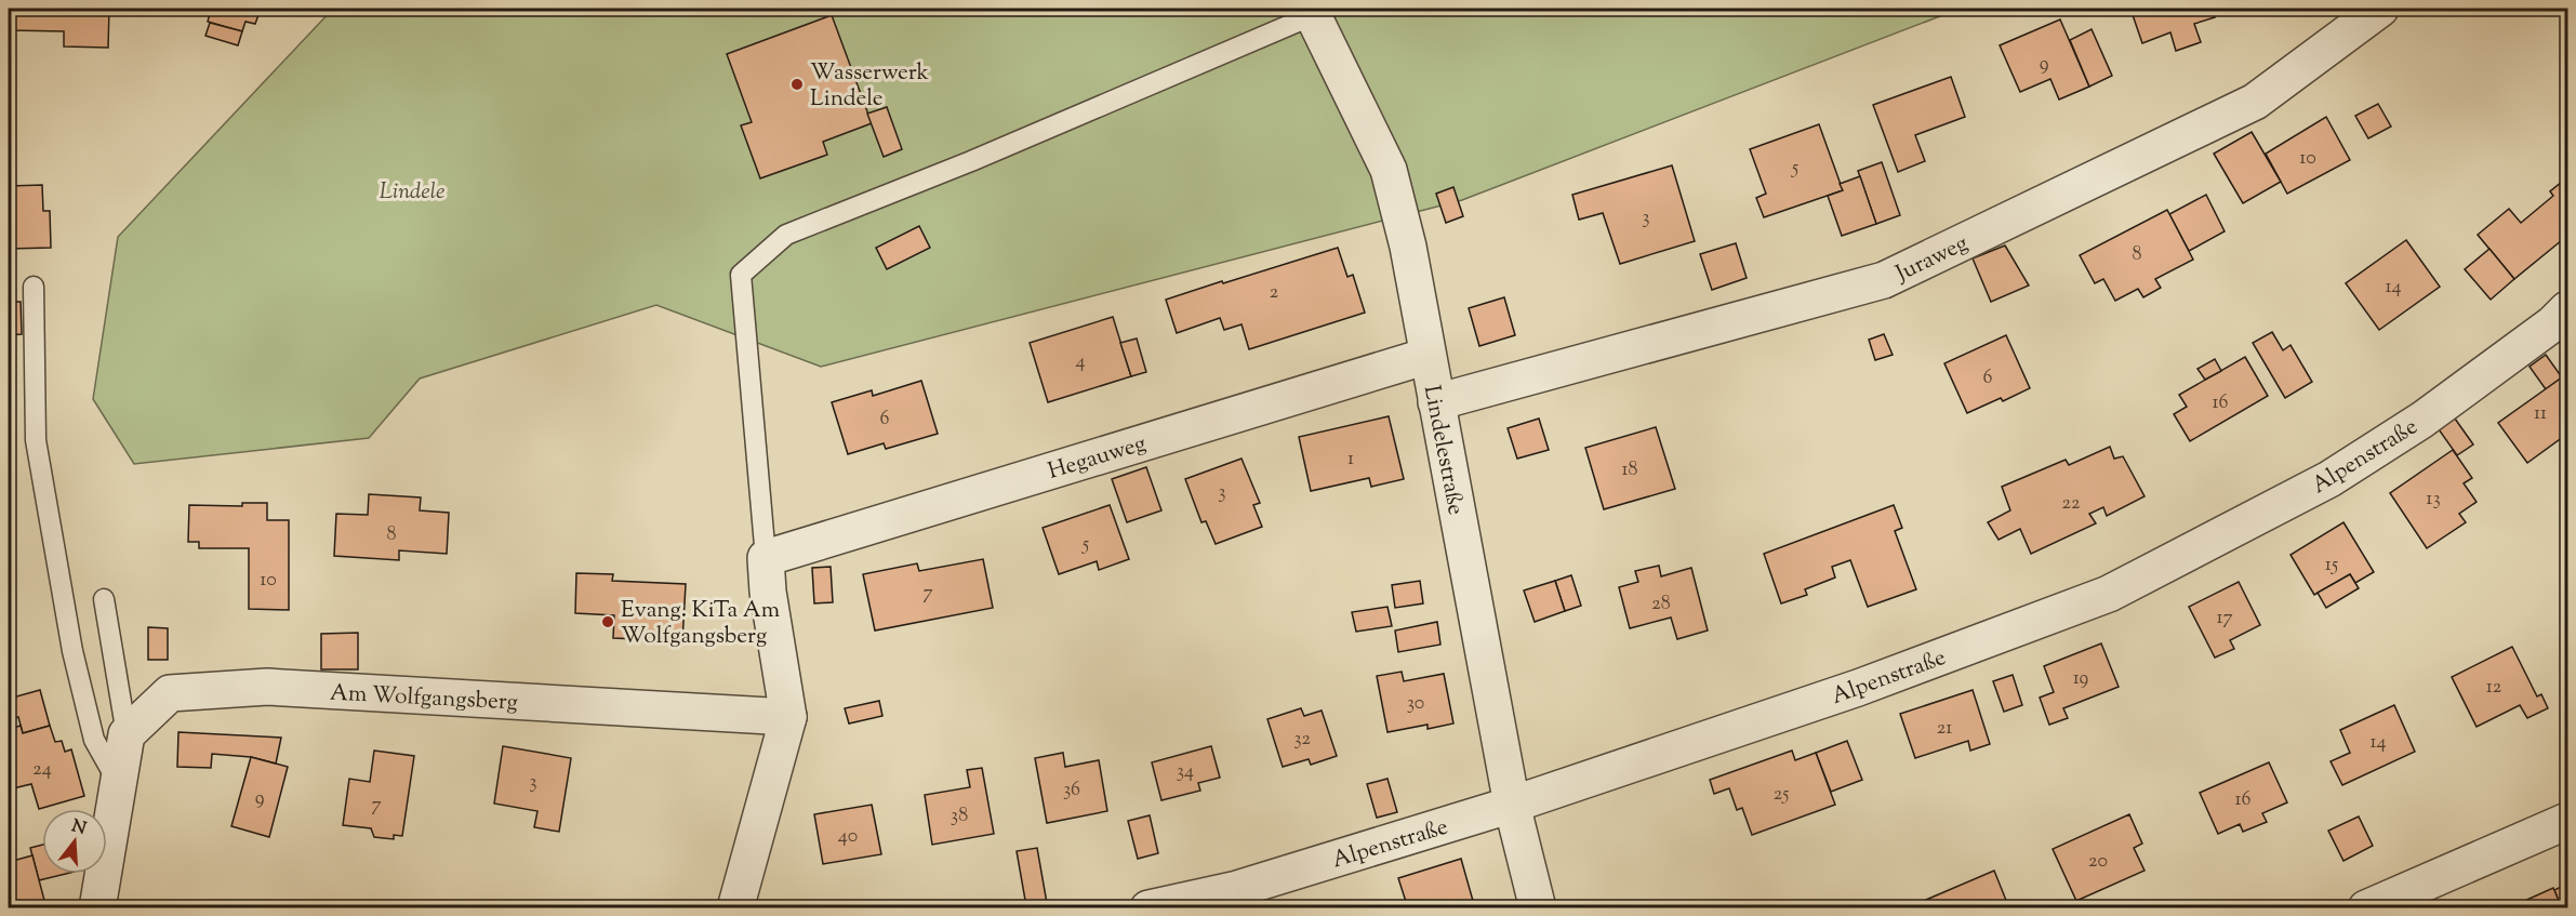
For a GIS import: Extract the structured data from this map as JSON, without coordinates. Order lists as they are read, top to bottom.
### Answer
{
  "streets": {
    "street": [
      "Juraweg",
      "Lindelestraße",
      "Alpenstraße",
      "Hegauweg",
      "Am Wolfgangsberg"
    ]
  },
  "crossings": [
    ["Juraweg", "Lindelestraße"],
    ["Lindelestraße", "Alpenstraße"],
    ["Lindelestraße", "Hegauweg"]
  ],
  "parks": ["Lindele"],
  "places": ["Wasserwerk Lindele", "Evang. KiTa Am Wolfgangsberg"],
  "house_numbers": [
    "9",
    "10",
    "5",
    "3",
    "8",
    "14",
    "2",
    "4",
    "6",
    "16",
    "11",
    "6",
    "1",
    "18",
    "3",
    "13",
    "22",
    "8",
    "5",
    "15",
    "10",
    "7",
    "28",
    "17",
    "19",
    "12",
    "30",
    "21",
    "32",
    "14",
    "24",
    "34",
    "3",
    "36",
    "25",
    "9",
    "16",
    "7",
    "38",
    "40",
    "20"
  ],
  "north": "top"
}
